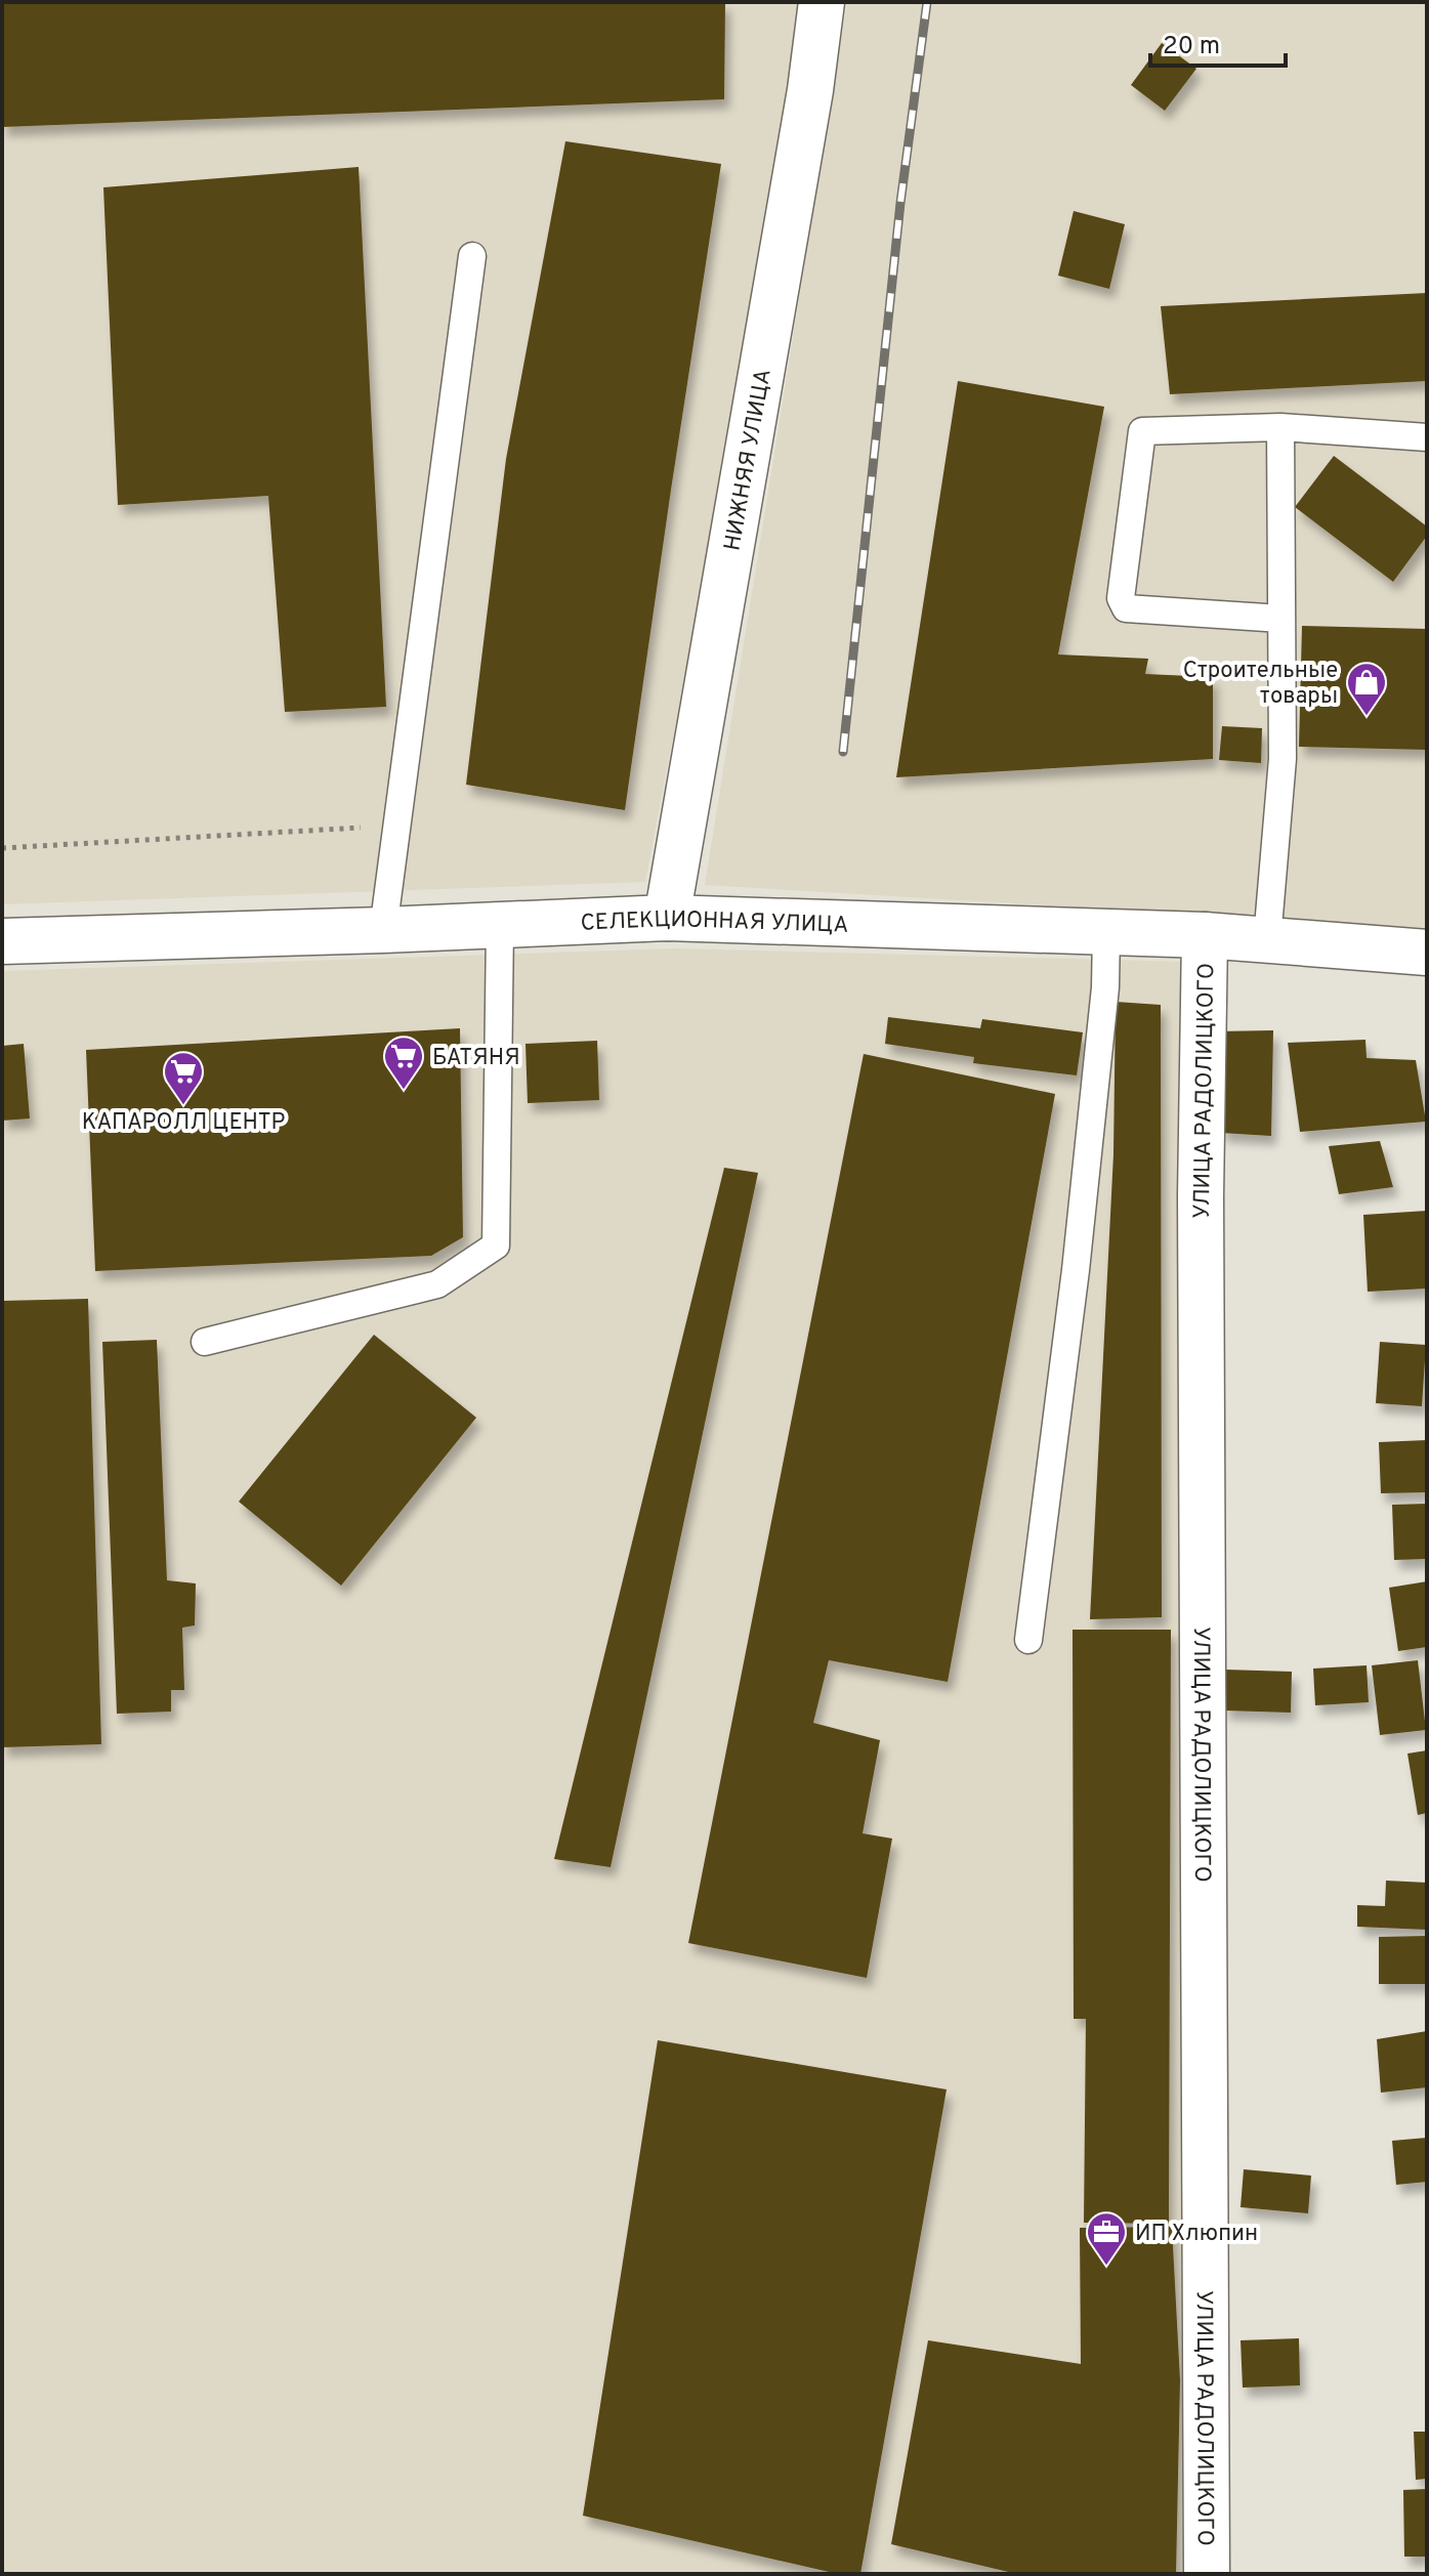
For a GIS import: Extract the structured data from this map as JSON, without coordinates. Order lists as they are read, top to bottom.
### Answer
{
  "streets": {
    "street": ["НИЖНЯЯ УЛИЦА", "СЕЛЕКЦИОННАЯ УЛИЦА", "УЛИЦА РАДОЛИЦКОГО"]
  },
  "crossings": [
    ["НИЖНЯЯ УЛИЦА", "СЕЛЕКЦИОННАЯ УЛИЦА"],
    ["СЕЛЕКЦИОННАЯ УЛИЦА", "УЛИЦА РАДОЛИЦКОГО"]
  ],
  "places": {
    "shop": ["Строительные товары"],
    "supermarket": ["БАТЯНЯ", "КАПАРОЛЛ ЦЕНТР"],
    "office": ["ИП Хлюпин"]
  },
  "scale_bar": "20 m"
}
